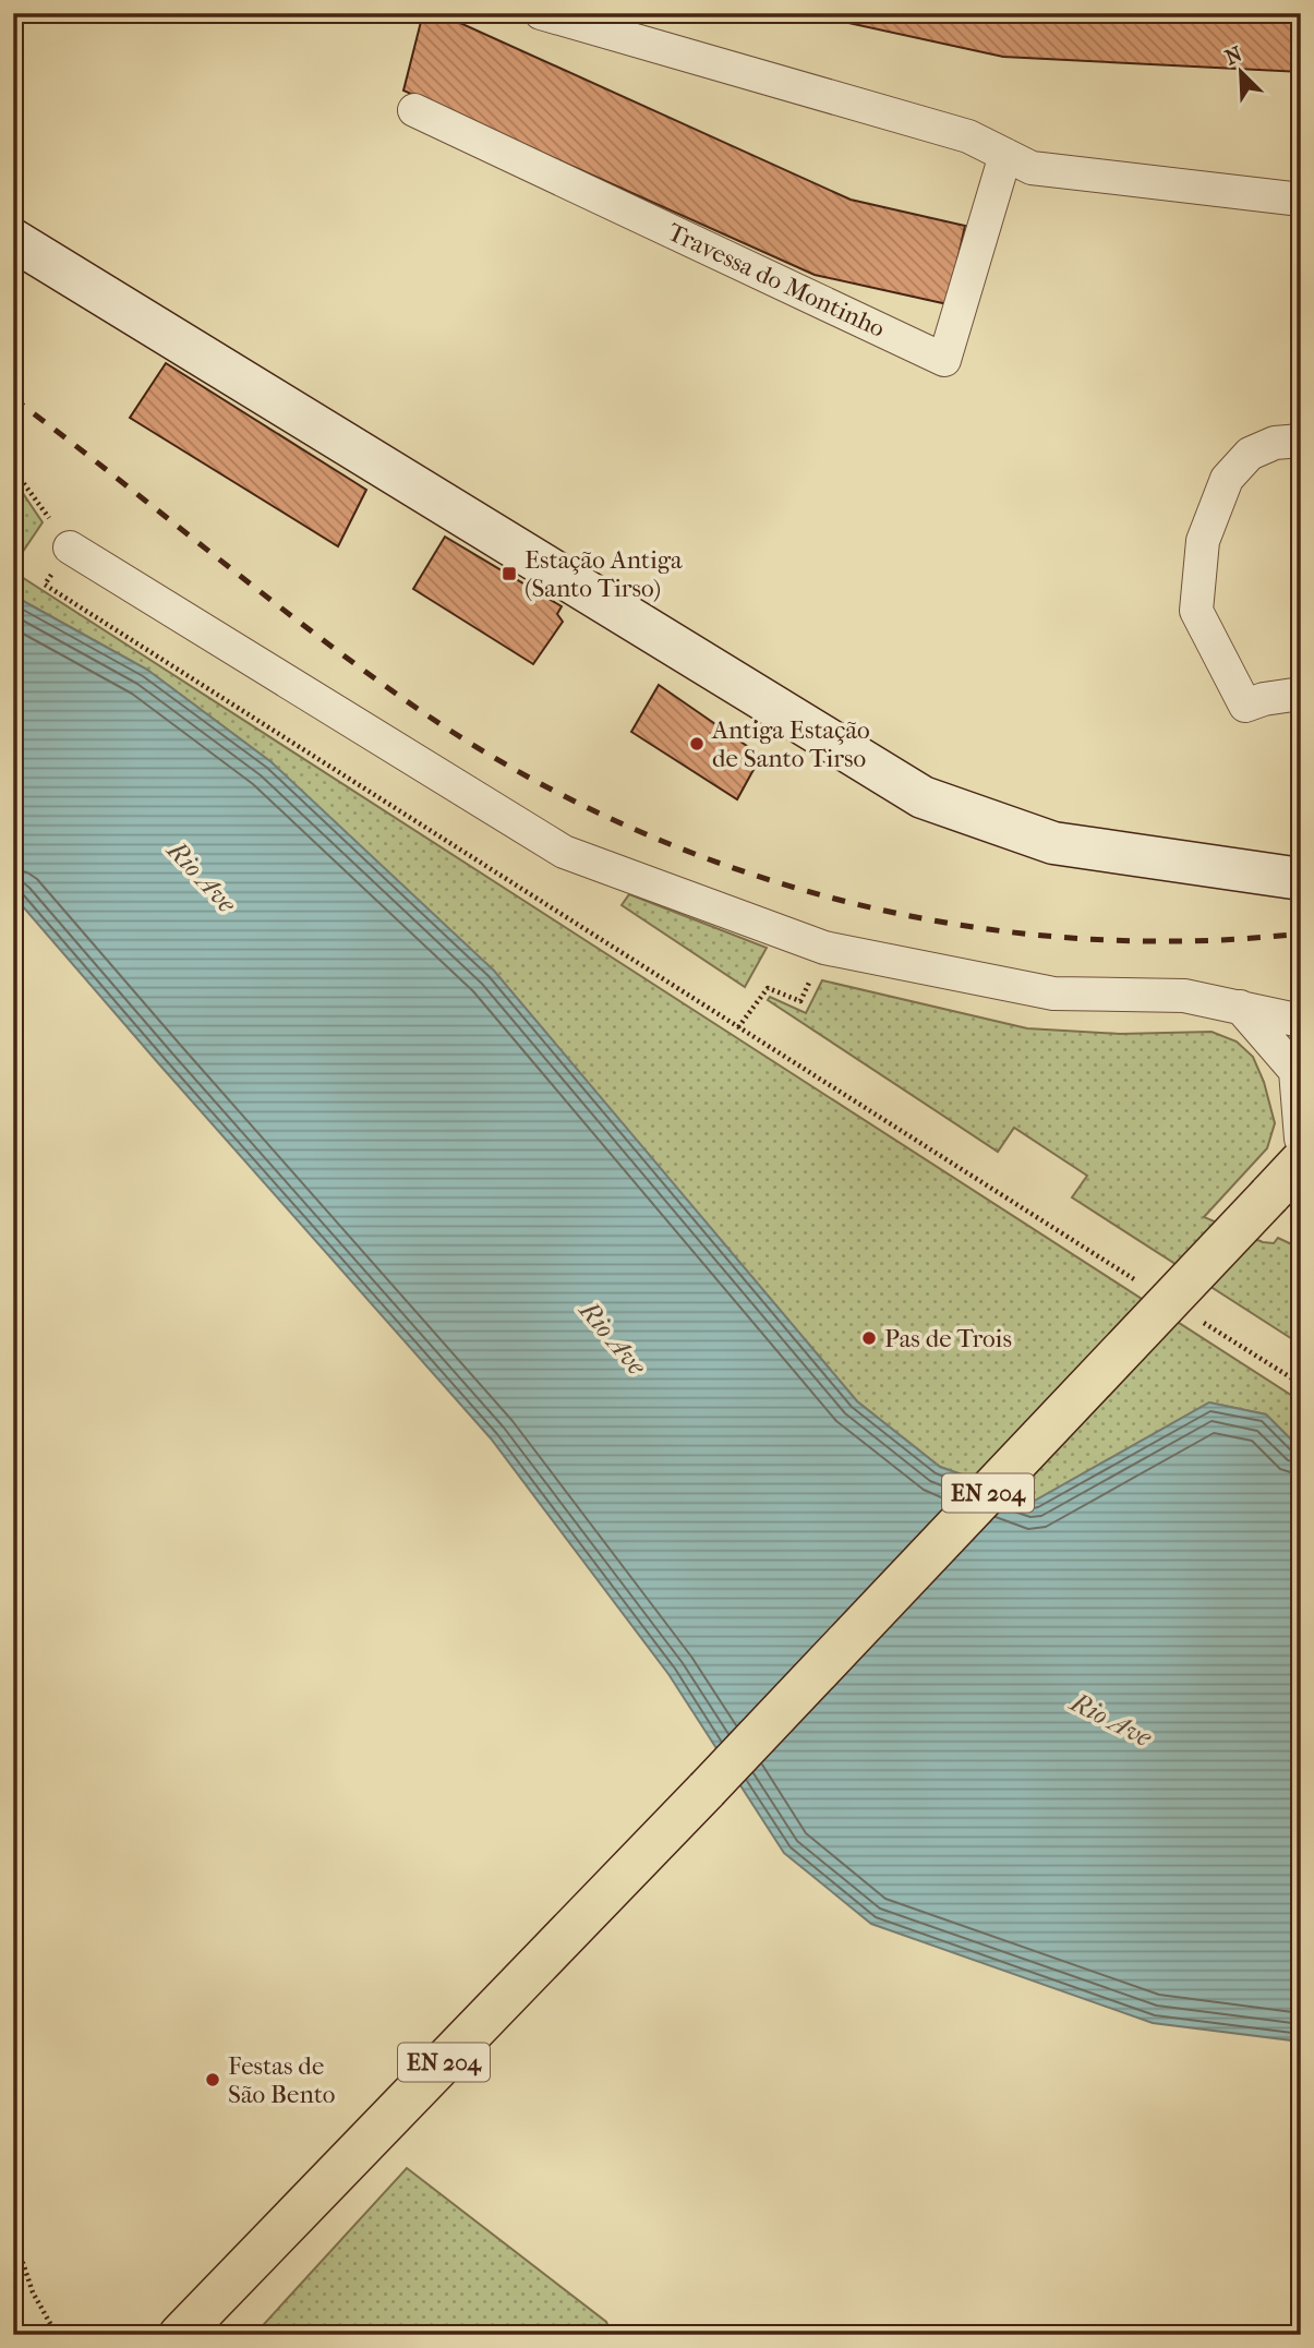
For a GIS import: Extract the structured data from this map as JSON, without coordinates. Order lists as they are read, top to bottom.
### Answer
{
  "streets": {
    "main road": ["EN 204"],
    "street": ["Travessa do Montinho"]
  },
  "water": ["Rio Ave"],
  "places": {
    "transit": ["Estação Antiga (Santo Tirso)"],
    "other": ["Antiga Estação de Santo Tirso", "Pas de Trois", "Festas de São Bento"]
  },
  "north": "top left"
}
